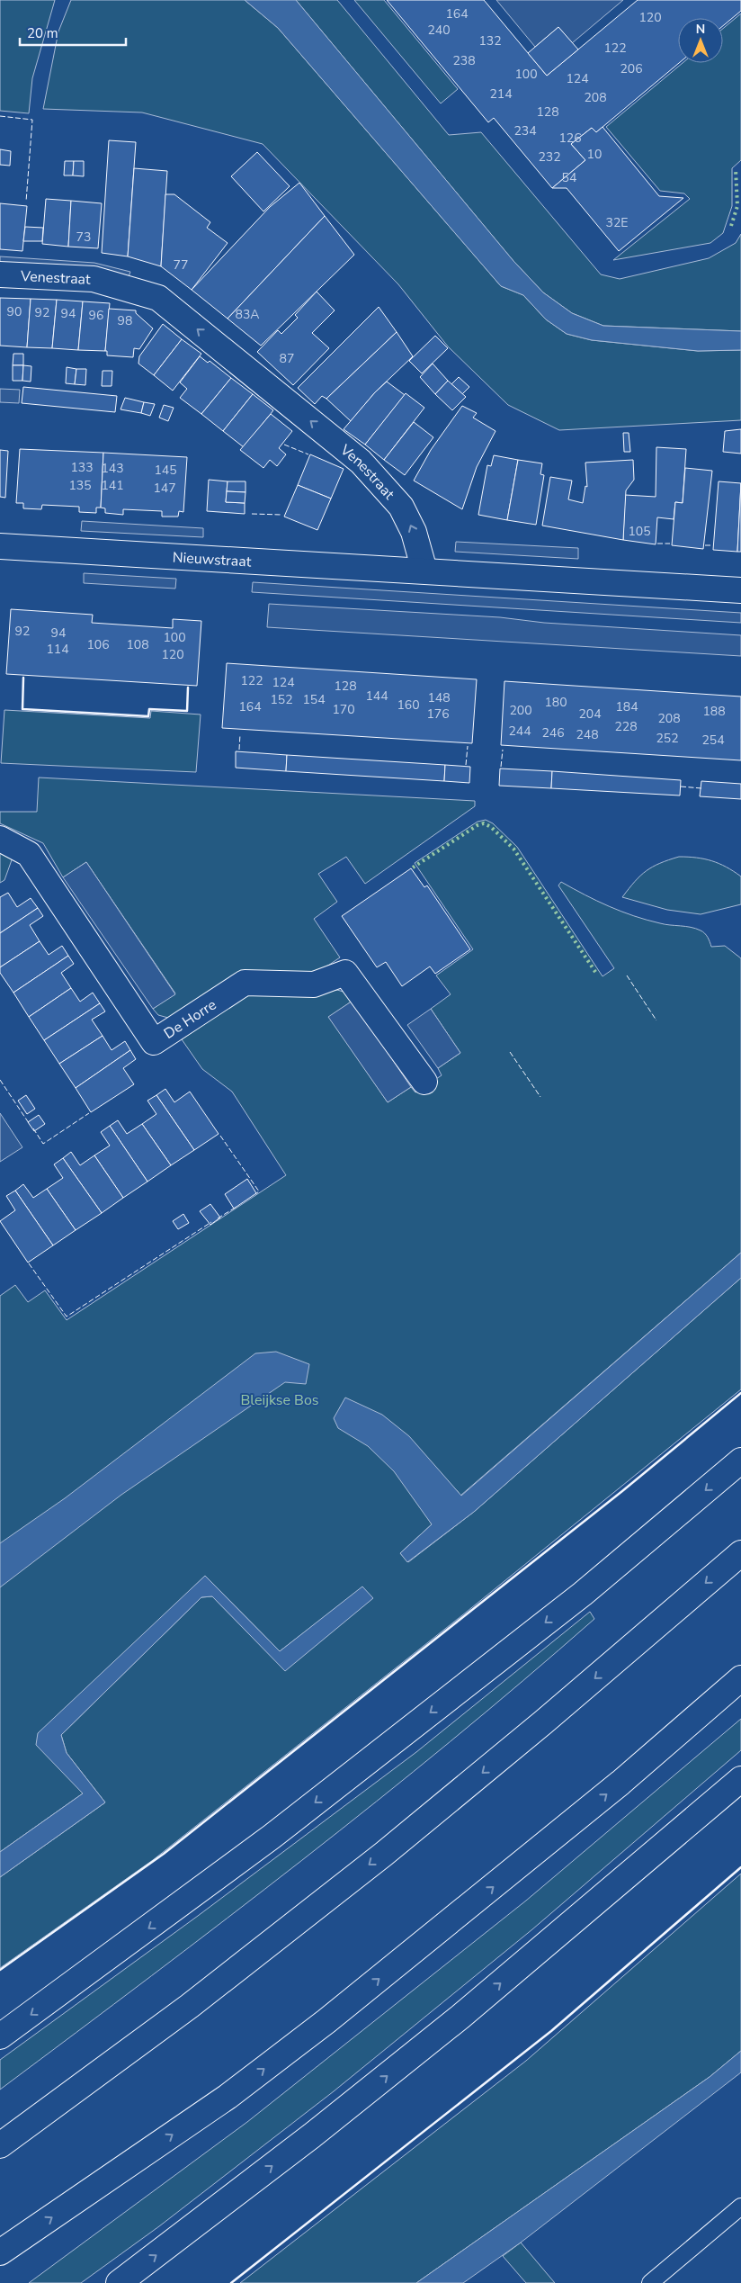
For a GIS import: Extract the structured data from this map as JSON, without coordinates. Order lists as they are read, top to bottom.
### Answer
{
  "streets": {
    "main road": ["Venestraat", "Nieuwstraat", "De Horre"]
  },
  "crossings": [
    ["Venestraat", "Nieuwstraat"]
  ],
  "one_way": ["Venestraat"],
  "parks": ["Bleijkse Bos"],
  "house_numbers": [
    "164",
    "120",
    "240",
    "132",
    "122",
    "238",
    "206",
    "100",
    "124",
    "214",
    "208",
    "128",
    "234",
    "126",
    "10",
    "232",
    "54",
    "32E",
    "73",
    "77",
    "90",
    "92",
    "94",
    "83A",
    "96",
    "98",
    "87",
    "133",
    "143",
    "145",
    "135",
    "141",
    "147",
    "105",
    "92",
    "94",
    "100",
    "106",
    "108",
    "114",
    "120",
    "122",
    "124",
    "128",
    "144",
    "148",
    "152",
    "154",
    "180",
    "160",
    "164",
    "184",
    "170",
    "200",
    "188",
    "176",
    "204",
    "208",
    "228",
    "244",
    "246",
    "248",
    "252",
    "254"
  ],
  "scale_bar": "20 m",
  "north": "top"
}
